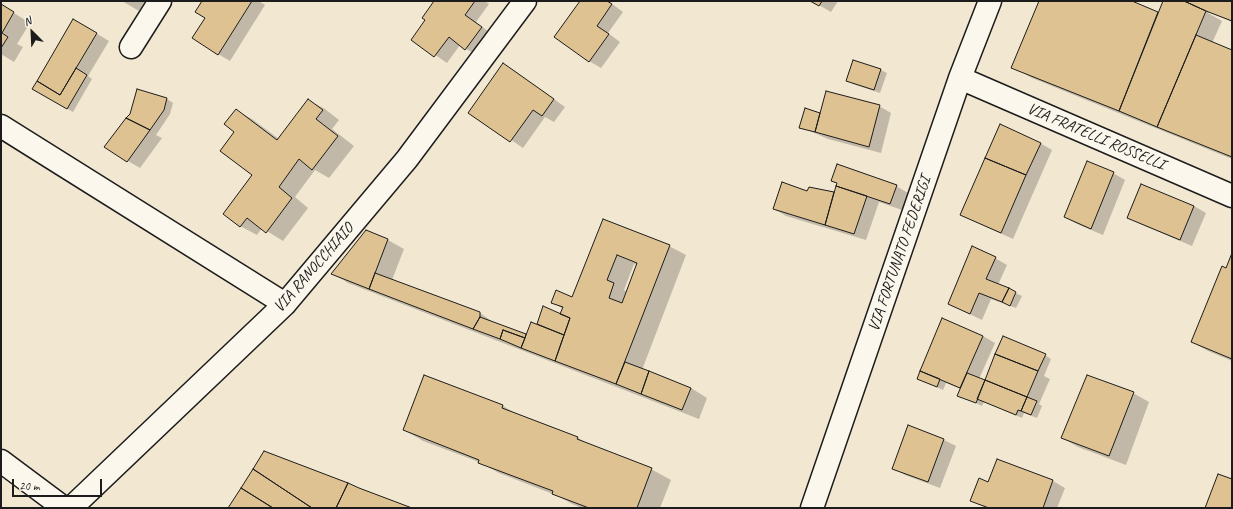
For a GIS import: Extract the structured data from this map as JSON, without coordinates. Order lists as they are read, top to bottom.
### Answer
{
  "streets": {
    "street": ["VIA FRATELLI ROSSELLI", "VIA FORTUNATO FEDERIGI", "VIA RANOCCHIAIO"]
  },
  "crossings": [
    ["VIA FRATELLI ROSSELLI", "VIA FORTUNATO FEDERIGI"]
  ],
  "scale_bar": "20 m",
  "north": "top left"
}
